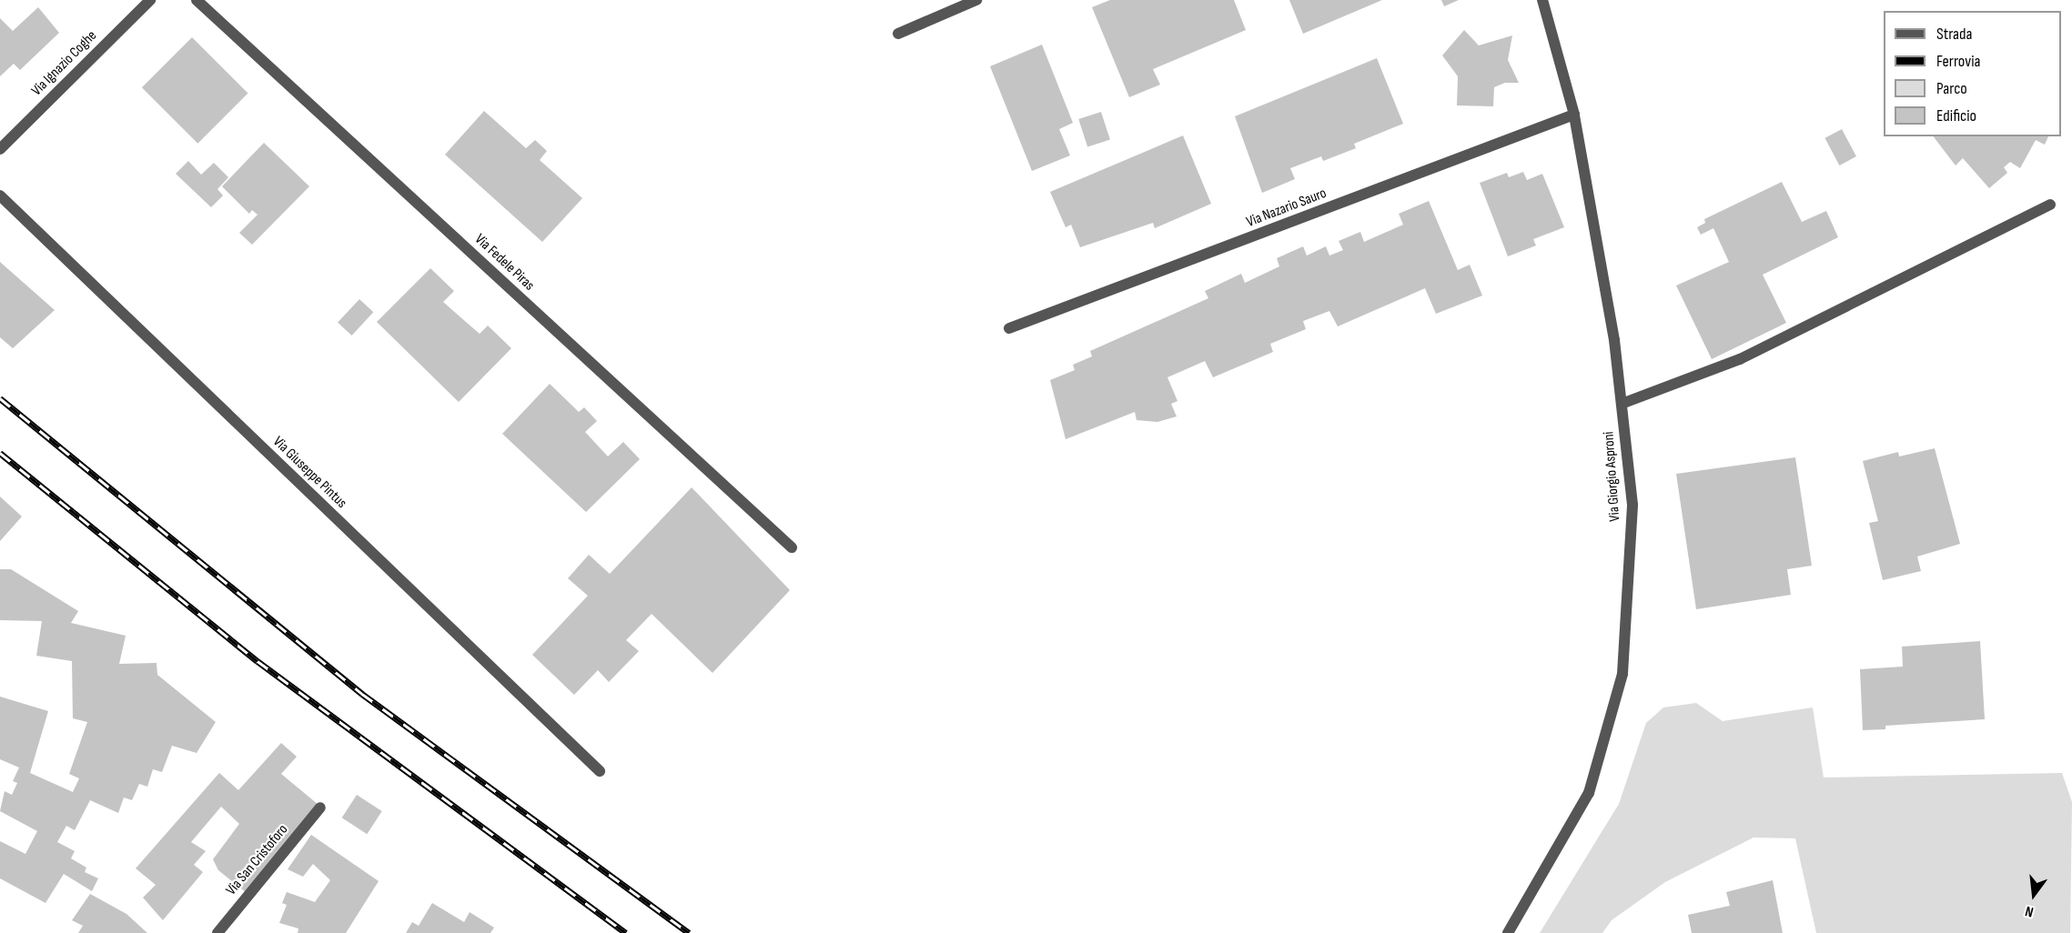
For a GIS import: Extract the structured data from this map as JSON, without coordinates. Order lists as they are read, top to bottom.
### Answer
{
  "streets": {
    "street": [
      "Via Ignazio Coghe",
      "Via Nazario Sauro",
      "Via Fedele Piras",
      "Via Giuseppe Pintus",
      "Via Giorgio Asproni",
      "Via San Cristoforo"
    ]
  },
  "crossings": [
    ["Via Nazario Sauro", "Via Giorgio Asproni"]
  ],
  "legend": [
    "Strada",
    "Ferrovia",
    "Parco",
    "Edificio"
  ],
  "north": "bottom"
}
